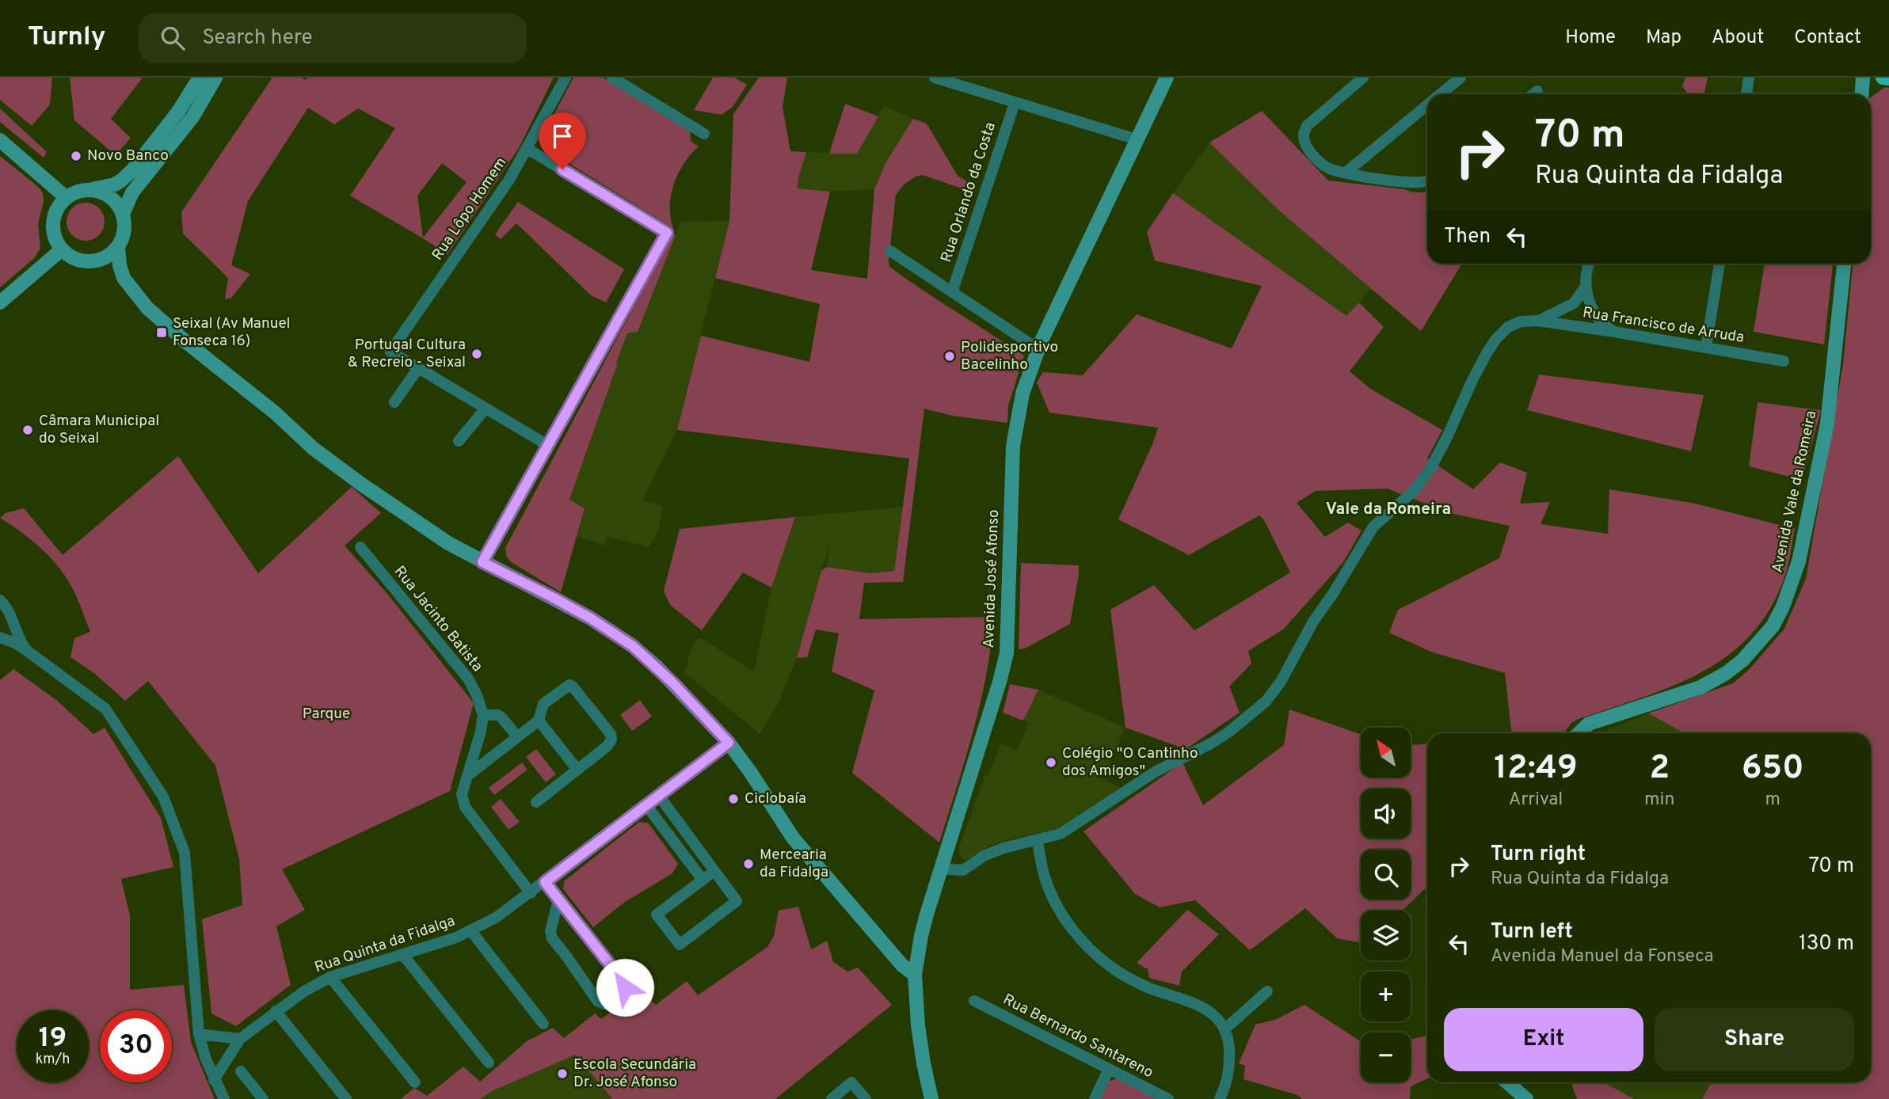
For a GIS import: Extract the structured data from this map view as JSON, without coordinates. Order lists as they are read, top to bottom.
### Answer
{
  "streets": {
    "street": [
      "Rua Orlando da Costa",
      "Rua Lôpo Homem",
      "Rua Francisco de Arruda",
      "Avenida Vale da Romeira",
      "Avenida José Afonso",
      "Rua Jacinto Batista",
      "Rua Quinta da Fidalga",
      "Rua Bernardo Santareno"
    ]
  },
  "districts": ["Vale da Romeira"],
  "parks": ["Parque"],
  "places": {
    "other": [
      "Novo Banco",
      "Portugal Cultura & Recreio - Seixal",
      "Polidesportivo Bacelinho",
      "Câmara Municipal do Seixal",
      "Colégio \"O Cantinho dos Amigos\"",
      "Ciclobaía",
      "Mercearia da Fidalga",
      "Escola Secundária Dr. José Afonso"
    ],
    "transit": ["Seixal (Av Manuel Fonseca 16)"]
  },
  "north": "top left",
  "page": {
    "header": "Turnly",
    "search": "Search here",
    "nav": [
      "Home",
      "Map",
      "About",
      "Contact"
    ],
    "turn": ["70 m", "Rua Quinta da Fidalga"],
    "then": "Then",
    "map_buttons": ["+", "−"],
    "eta": [
      "12:49",
      "Arrival",
      "2",
      "min",
      "650",
      "m"
    ],
    "list": [
      {
        "name": "Turn right",
        "note": "Rua Quinta da Fidalga",
        "value": "70 m"
      },
      {
        "name": "Turn left",
        "note": "Avenida Manuel da Fonseca",
        "value": "130 m"
      }
    ],
    "buttons": ["Exit", "Share"],
    "speed": "19 km/h",
    "limit": "30"
  }
}
